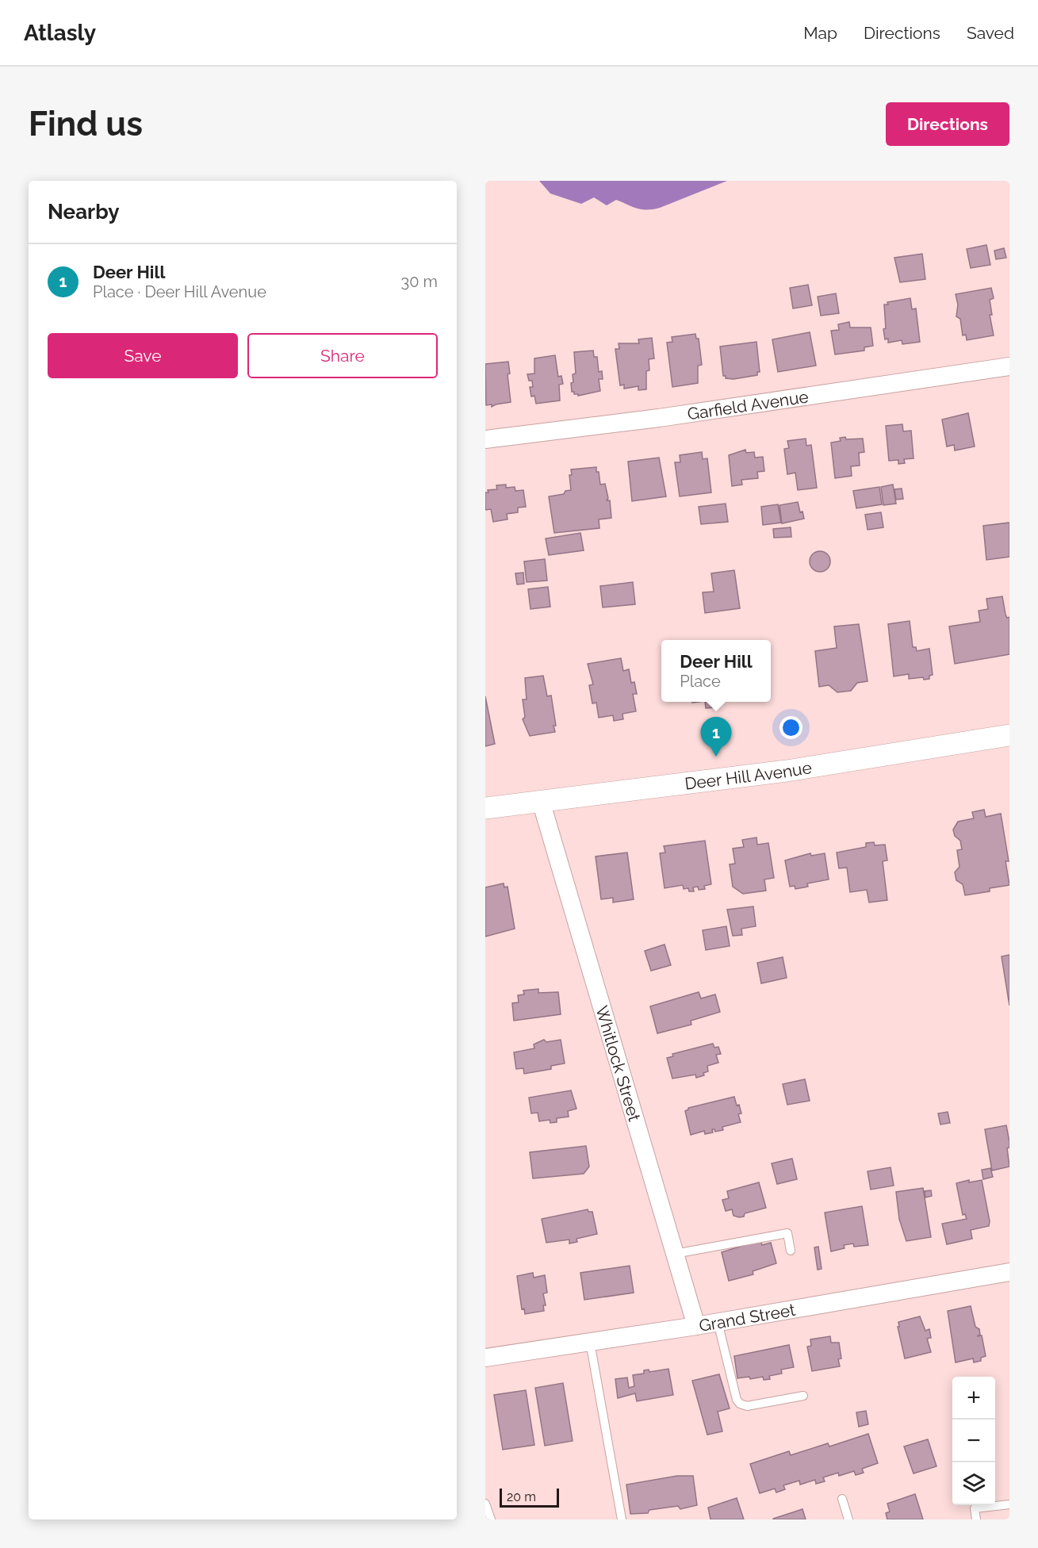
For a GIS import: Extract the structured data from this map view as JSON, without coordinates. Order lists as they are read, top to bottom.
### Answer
{
  "streets": {
    "street": [
      "Garfield Avenue",
      "Deer Hill Avenue",
      "Whitlock Street",
      "Grand Street"
    ]
  },
  "crossings": [
    ["Deer Hill Avenue", "Whitlock Street"],
    ["Whitlock Street", "Grand Street"]
  ],
  "scale_bar": "20 m",
  "page": {
    "header": "Atlasly",
    "nav": ["Map", "Directions", "Saved"],
    "buttons": [
      "Directions",
      ["Save", "Share"]
    ],
    "title": "Find us",
    "heading": "Nearby",
    "list": [
      {
        "mark": "1",
        "name": "Deer Hill",
        "note": "Place · Deer Hill Avenue",
        "value": "30 m"
      }
    ],
    "popup": ["Deer Hill", "Place"],
    "pins": "1",
    "map_buttons": ["+", "−"],
    "scale": "20 m"
  }
}
